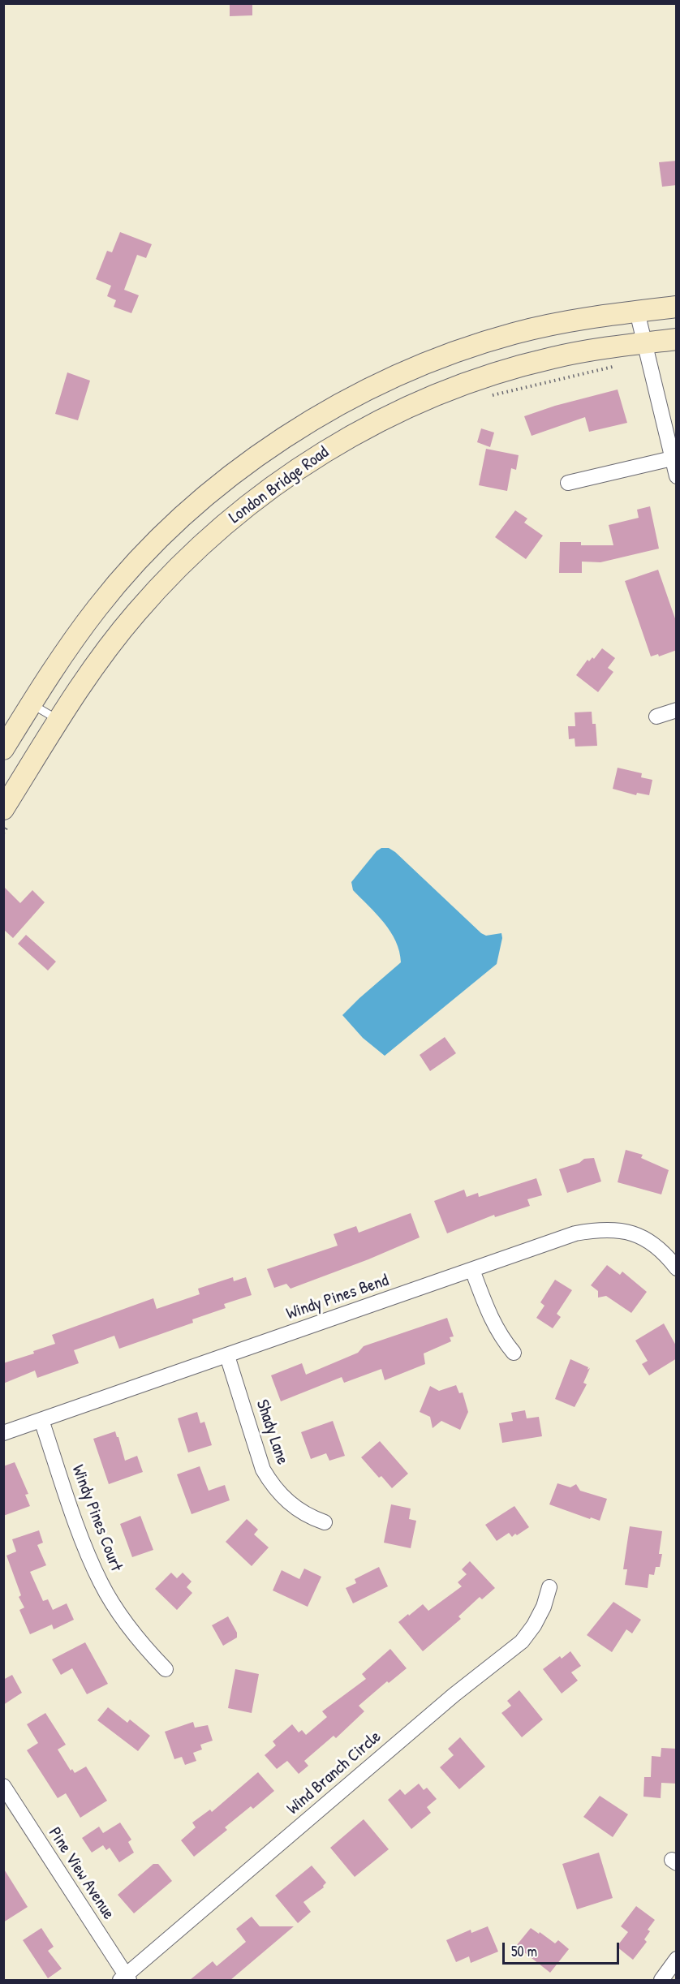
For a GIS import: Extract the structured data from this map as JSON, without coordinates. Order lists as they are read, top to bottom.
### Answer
{
  "streets": {
    "main road": ["London Bridge Road"],
    "street": [
      "Windy Pines Bend",
      "Shady Lane",
      "Windy Pines Court",
      "Wind Branch Circle",
      "Pine View Avenue"
    ]
  },
  "crossings": [
    ["Windy Pines Bend", "Shady Lane"],
    ["Windy Pines Bend", "Windy Pines Court"],
    ["Wind Branch Circle", "Pine View Avenue"]
  ],
  "scale_bar": "50 m"
}
